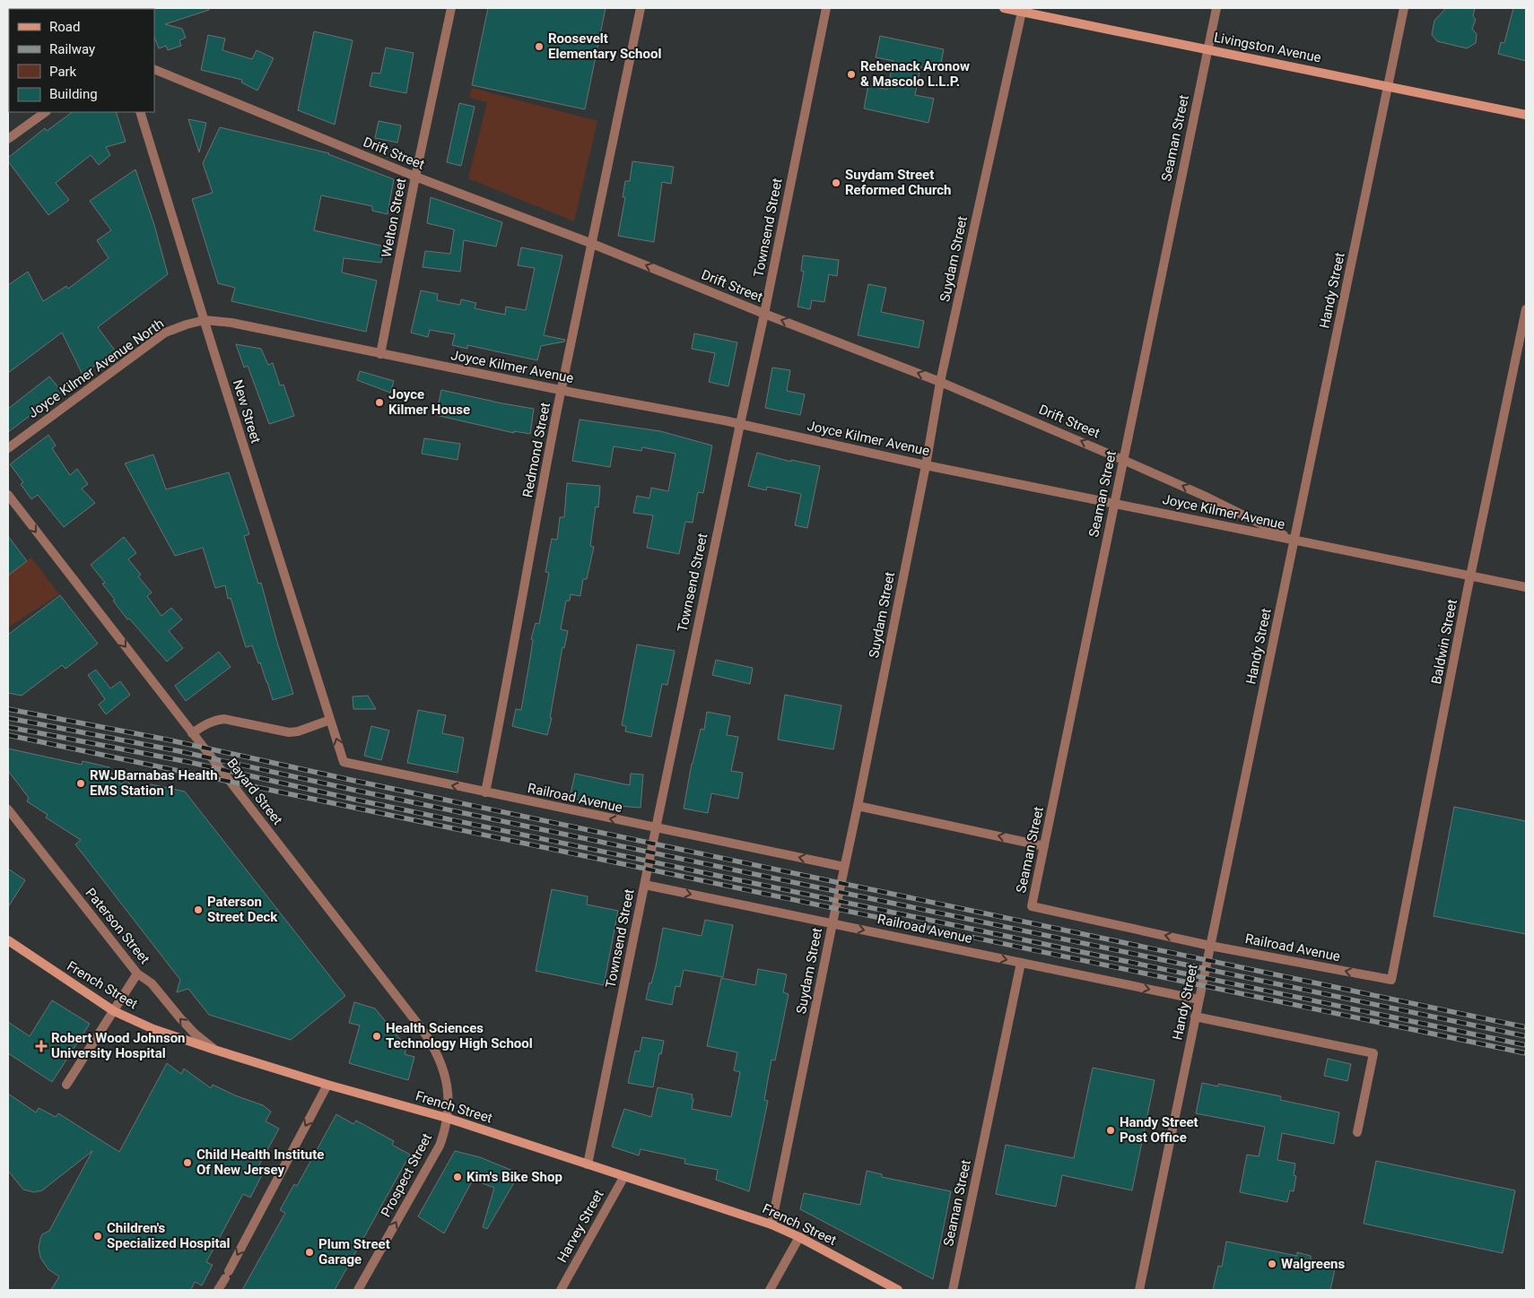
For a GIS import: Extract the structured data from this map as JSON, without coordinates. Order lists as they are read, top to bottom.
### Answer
{
  "streets": {
    "main road": ["Livingston Avenue", "French Street"],
    "street": [
      "Seaman Street",
      "Drift Street",
      "Welton Street",
      "Townsend Street",
      "Suydam Street",
      "Handy Street",
      "Joyce Kilmer Avenue",
      "Joyce Kilmer Avenue North",
      "New Street",
      "Redmond Street",
      "Baldwin Street",
      "Bayard Street",
      "Railroad Avenue",
      "Paterson Street",
      "Prospect Street",
      "Harvey Street"
    ]
  },
  "crossings": [
    ["Livingston Avenue", "Seaman Street"],
    ["Livingston Avenue", "Suydam Street"],
    ["Livingston Avenue", "Handy Street"],
    ["Seaman Street", "Drift Street"],
    ["Seaman Street", "Joyce Kilmer Avenue"],
    ["Seaman Street", "Railroad Avenue"],
    ["Drift Street", "Welton Street"],
    ["Drift Street", "Townsend Street"],
    ["Drift Street", "Suydam Street"],
    ["Drift Street", "Handy Street"],
    ["Drift Street", "Joyce Kilmer Avenue"],
    ["Drift Street", "Redmond Street"],
    ["Welton Street", "Joyce Kilmer Avenue"],
    ["Townsend Street", "Joyce Kilmer Avenue"],
    ["Townsend Street", "Railroad Avenue"],
    ["Townsend Street", "French Street"],
    ["Suydam Street", "Joyce Kilmer Avenue"],
    ["Suydam Street", "Railroad Avenue"],
    ["Suydam Street", "French Street"],
    ["Handy Street", "Joyce Kilmer Avenue"],
    ["Handy Street", "Railroad Avenue"],
    ["Joyce Kilmer Avenue", "Joyce Kilmer Avenue North"],
    ["Joyce Kilmer Avenue", "New Street"],
    ["Joyce Kilmer Avenue", "Redmond Street"],
    ["Joyce Kilmer Avenue", "Baldwin Street"],
    ["Joyce Kilmer Avenue North", "New Street"],
    ["New Street", "Railroad Avenue"],
    ["Redmond Street", "Railroad Avenue"],
    ["Baldwin Street", "Railroad Avenue"],
    ["Bayard Street", "French Street"],
    ["Bayard Street", "Prospect Street"],
    ["Paterson Street", "French Street"],
    ["French Street", "Prospect Street"],
    ["French Street", "Harvey Street"]
  ],
  "one_way": ["Drift Street", "Bayard Street", "Prospect Street"],
  "places": {
    "other": [
      "Roosevelt Elementary School",
      "Rebenack Aronow & Mascolo L.L.P.",
      "Suydam Street Reformed Church",
      "Joyce Kilmer House",
      "RWJBarnabas Health EMS Station 1",
      "Paterson Street Deck",
      "Health Sciences Technology High School",
      "Handy Street Post Office",
      "Child Health Institute Of New Jersey",
      "Kim's Bike Shop",
      "Children's Specialized Hospital",
      "Plum Street Garage",
      "Walgreens"
    ],
    "health": ["Robert Wood Johnson University Hospital"]
  },
  "legend": [
    "Road",
    "Railway",
    "Park",
    "Building"
  ]
}
